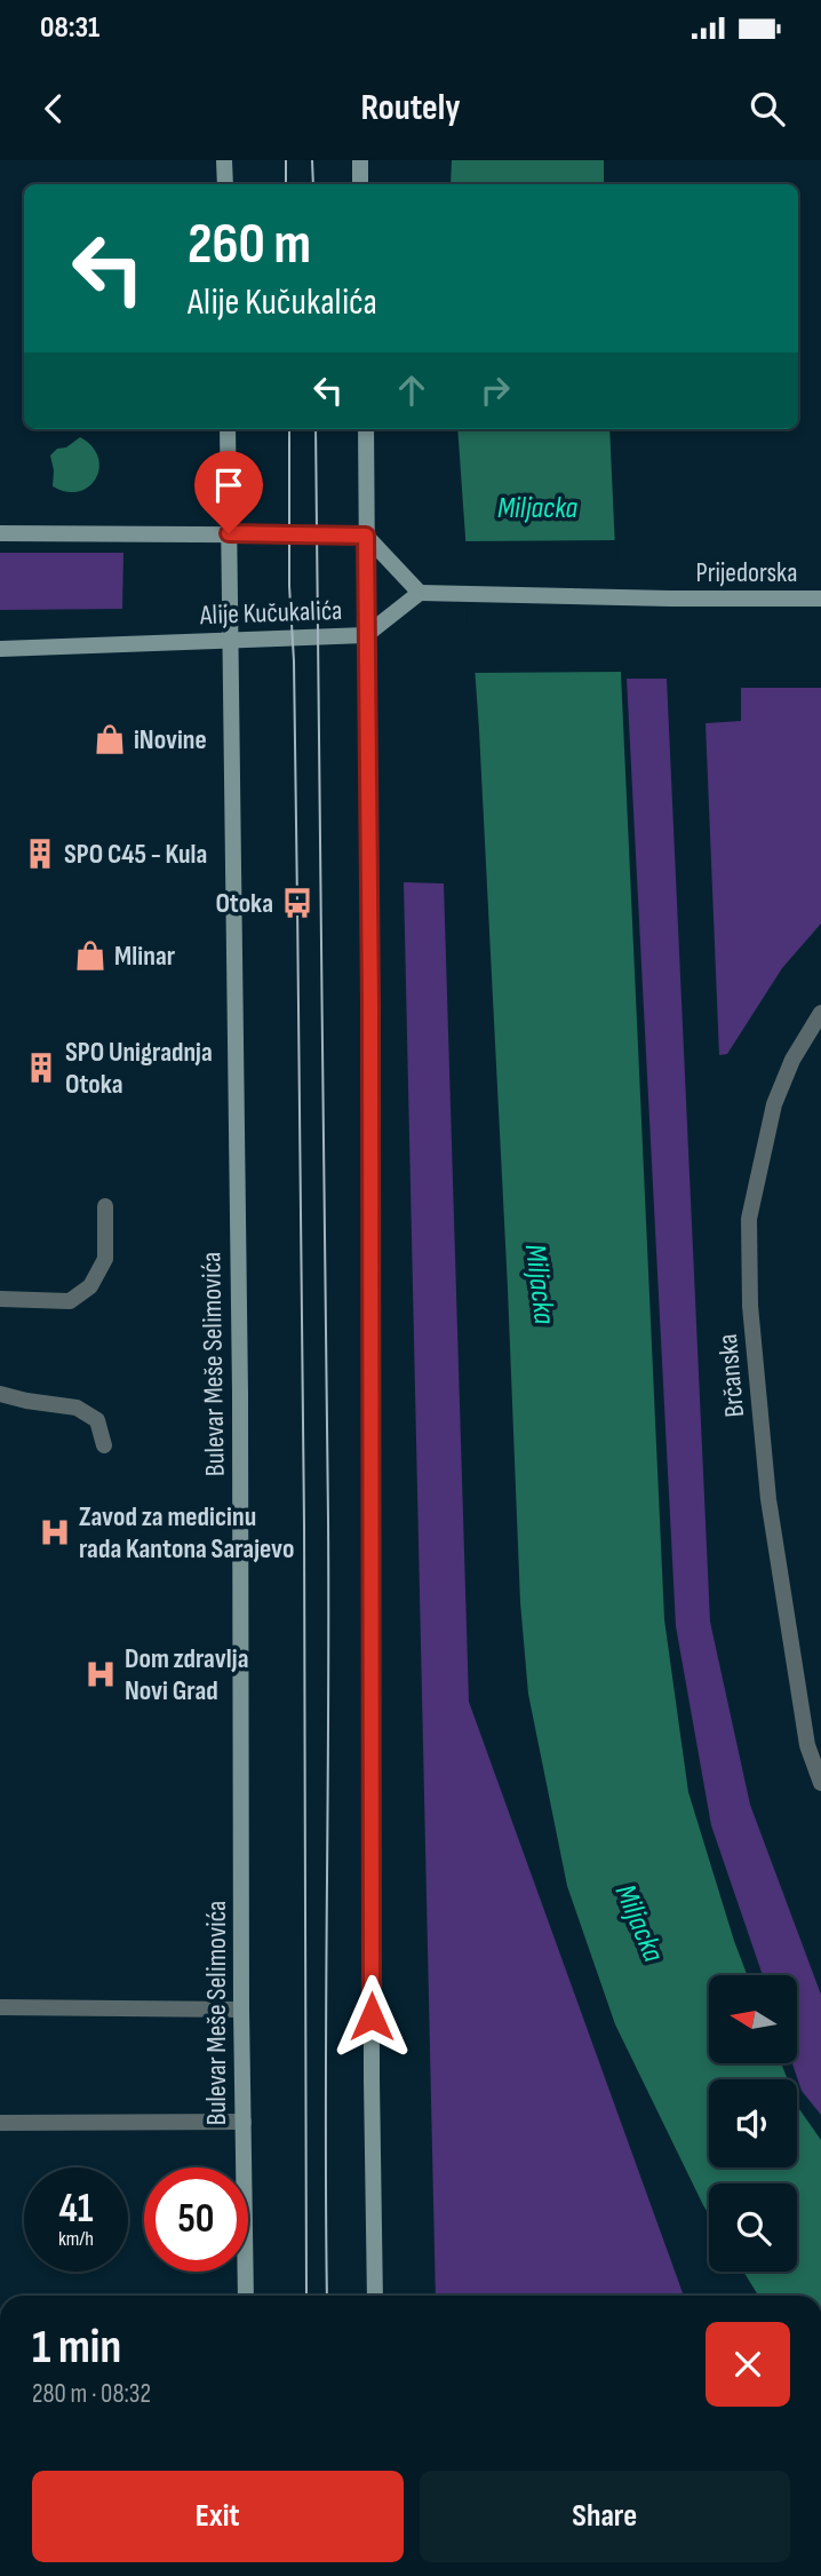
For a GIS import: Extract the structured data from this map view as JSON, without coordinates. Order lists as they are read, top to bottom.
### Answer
{
  "streets": {
    "main road": ["Prijedorska", "Alije Kučukalića", "Bulevar Meše Selimovića"],
    "street": ["Brčanska"]
  },
  "crossings": [
    ["Prijedorska", "Alije Kučukalića"],
    ["Alije Kučukalića", "Bulevar Meše Selimovića"]
  ],
  "water": ["Miljacka"],
  "places": {
    "shop": ["iNovine", "Mlinar"],
    "building": ["SPO C45 - Kula", "SPO Unigradnja Otoka"],
    "bus stop": ["Otoka"],
    "hospital": ["Zavod za medicinu rada Kantona Sarajevo", "Dom zdravlja Novi Grad"]
  },
  "north": "left",
  "page": {
    "status": "08:31",
    "header": "Routely",
    "turn": ["260 m", "Alije Kučukalića"],
    "speed": "41 km/h",
    "limit": "50",
    "heading": ["1 min", "280 m · 08:32"],
    "buttons": ["Exit", "Share"]
  }
}
